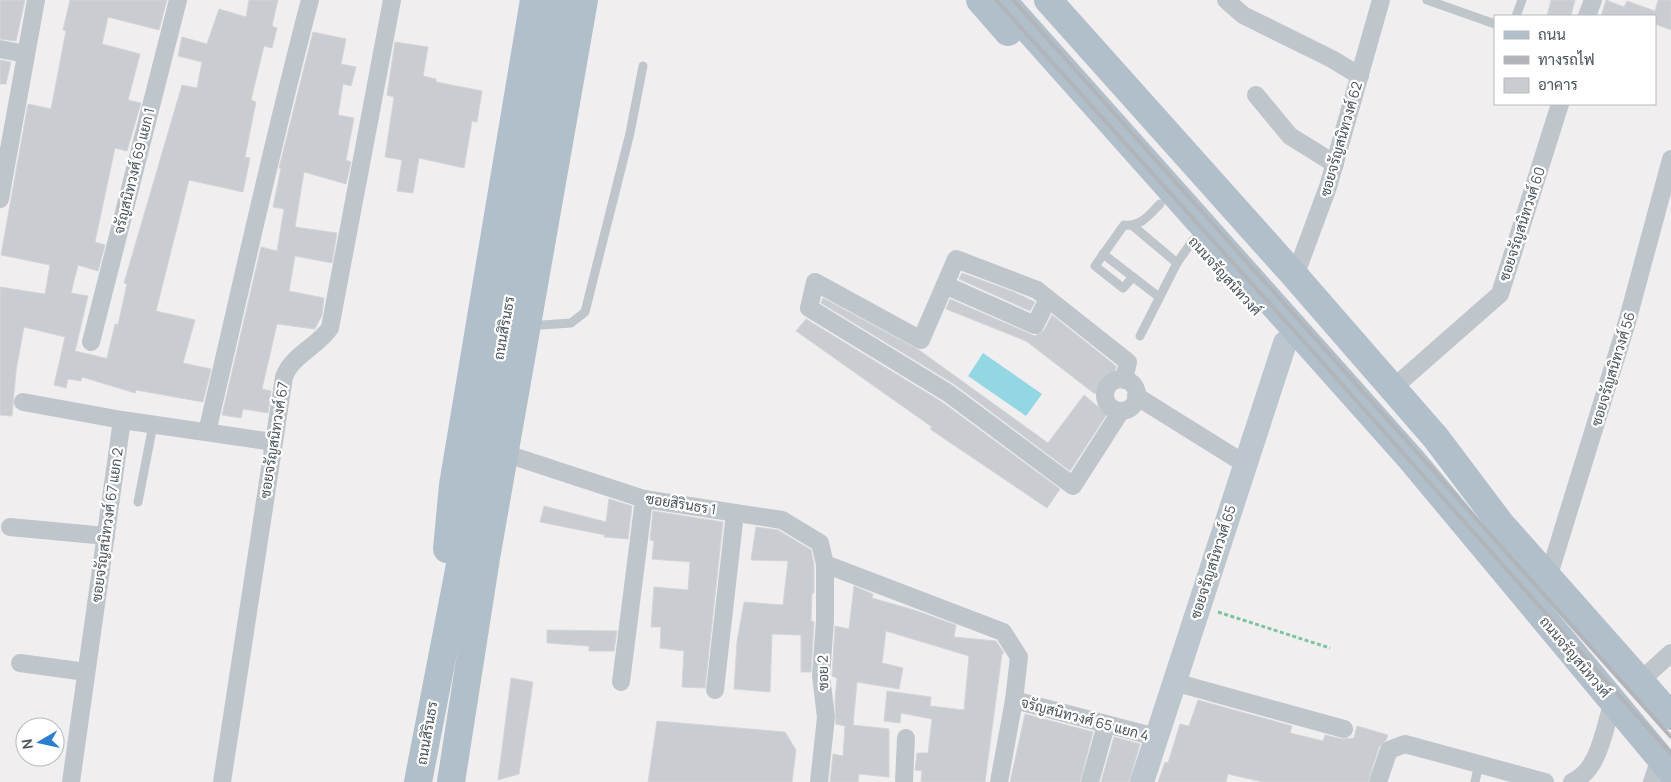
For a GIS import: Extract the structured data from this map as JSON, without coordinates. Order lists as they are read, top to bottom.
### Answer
{
  "streets": {
    "main road": ["ถนนจรัญสนิทวงศ์", "ถนนสิรินธร"],
    "street": [
      "ซอยจรัญสนิทวงศ์ 62",
      "จรัญสนิทวงศ์ 69 แยก 1",
      "ซอยจรัญสนิทวงศ์ 60",
      "ซอยจรัญสนิทวงศ์ 56",
      "ซอยจรัญสนิทวงศ์ 67",
      "ซอยสิรินธร 1",
      "ซอยจรัญสนิทวงศ์ 67 แยก 2",
      "ซอยจรัญสนิทวงศ์ 65",
      "ซอย 2",
      "จรัญสนิทวงศ์ 65 แยก 4"
    ]
  },
  "crossings": [
    ["ถนนจรัญสนิทวงศ์", "ซอยจรัญสนิทวงศ์ 65"],
    ["ถนนสิรินธร", "ซอยสิรินธร 1"],
    ["ซอยสิรินธร 1", "ซอย 2"],
    ["ซอยจรัญสนิทวงศ์ 65", "จรัญสนิทวงศ์ 65 แยก 4"]
  ],
  "legend": ["ถนน", "ทางรถไฟ", "อาคาร"],
  "north": "left"
}
